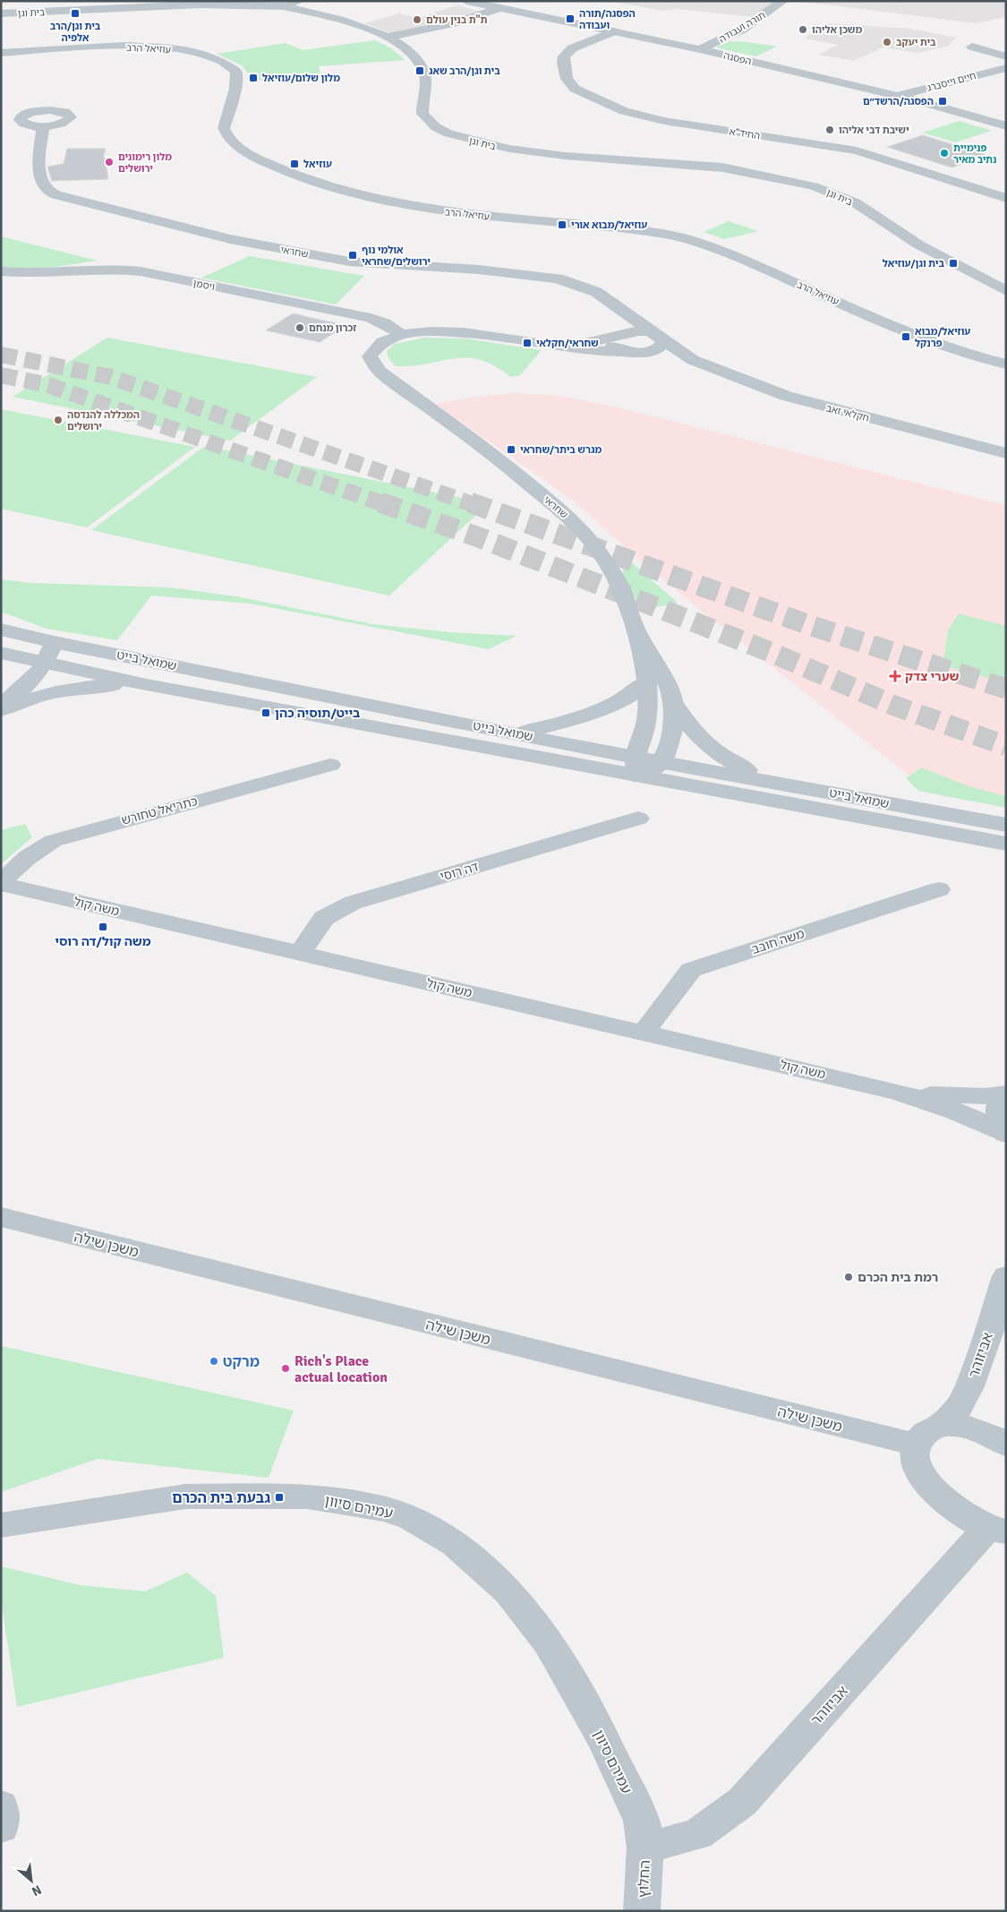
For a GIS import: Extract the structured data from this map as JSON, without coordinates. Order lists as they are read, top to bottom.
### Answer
{
  "streets": {
    "street": [
      "בית וגן",
      "תורה ועבודה",
      "עוזיאל הרב",
      "הפסגה",
      "חיים וייסברג",
      "החיד\"א",
      "שחראי",
      "ויסמן",
      "חקלאי זאב",
      "שמואל בייט",
      "כתריאל טחורש",
      "דה רוסי",
      "משה קול",
      "משה חובב",
      "משכן שילה",
      "אביזוהר",
      "עמירם סיוון",
      "החלוץ"
    ]
  },
  "crossings": [
    ["תורה ועבודה", "הפסגה"],
    ["הפסגה", "חיים וייסברג"],
    ["הפסגה", "החיד\"א"],
    ["שחראי", "ויסמן"],
    ["שחראי", "חקלאי זאב"],
    ["שחראי", "שמואל בייט"],
    ["כתריאל טחורש", "משה קול"],
    ["דה רוסי", "משה קול"],
    ["משה קול", "משה חובב"],
    ["משכן שילה", "אביזוהר"],
    ["אביזוהר", "עמירם סיוון"],
    ["אביזוהר", "החלוץ"],
    ["עמירם סיוון", "החלוץ"]
  ],
  "places": {
    "transit": [
      "בית וגן/הרב אלפיה",
      "הפסגה/תורה ועבודה",
      "בית וגן/הרב שאג",
      "מלון שלום/עוזיאל",
      "הפסגה/הרשד״ם",
      "עוזיאל",
      "עוזיאל/מבוא אורי",
      "אולמי נוף ירושלים/שחראי",
      "בית וגן/עוזיאל",
      "עוזיאל/מבוא פרנקל",
      "שחראי/חקלאי",
      "מגרש ביתר/שחראי",
      "בייט/תוסיה כהן",
      "משה קול/דה רוסי",
      "גבעת בית הכרם"
    ],
    "other": [
      "ת\"ת בנין עולם",
      "משכן אליהו",
      "בית יעקב",
      "ישיבת דבי אליהו",
      "פנימיית נתיב מאיר",
      "מלון רימונים ירושלים",
      "זכרון מנחם",
      "המכללה להנדסה ירושלים",
      "רמת בית הכרם",
      "מרקט",
      "Rich's Place actual location"
    ],
    "health": ["שערי צדק"]
  },
  "north": "bottom right"
}
